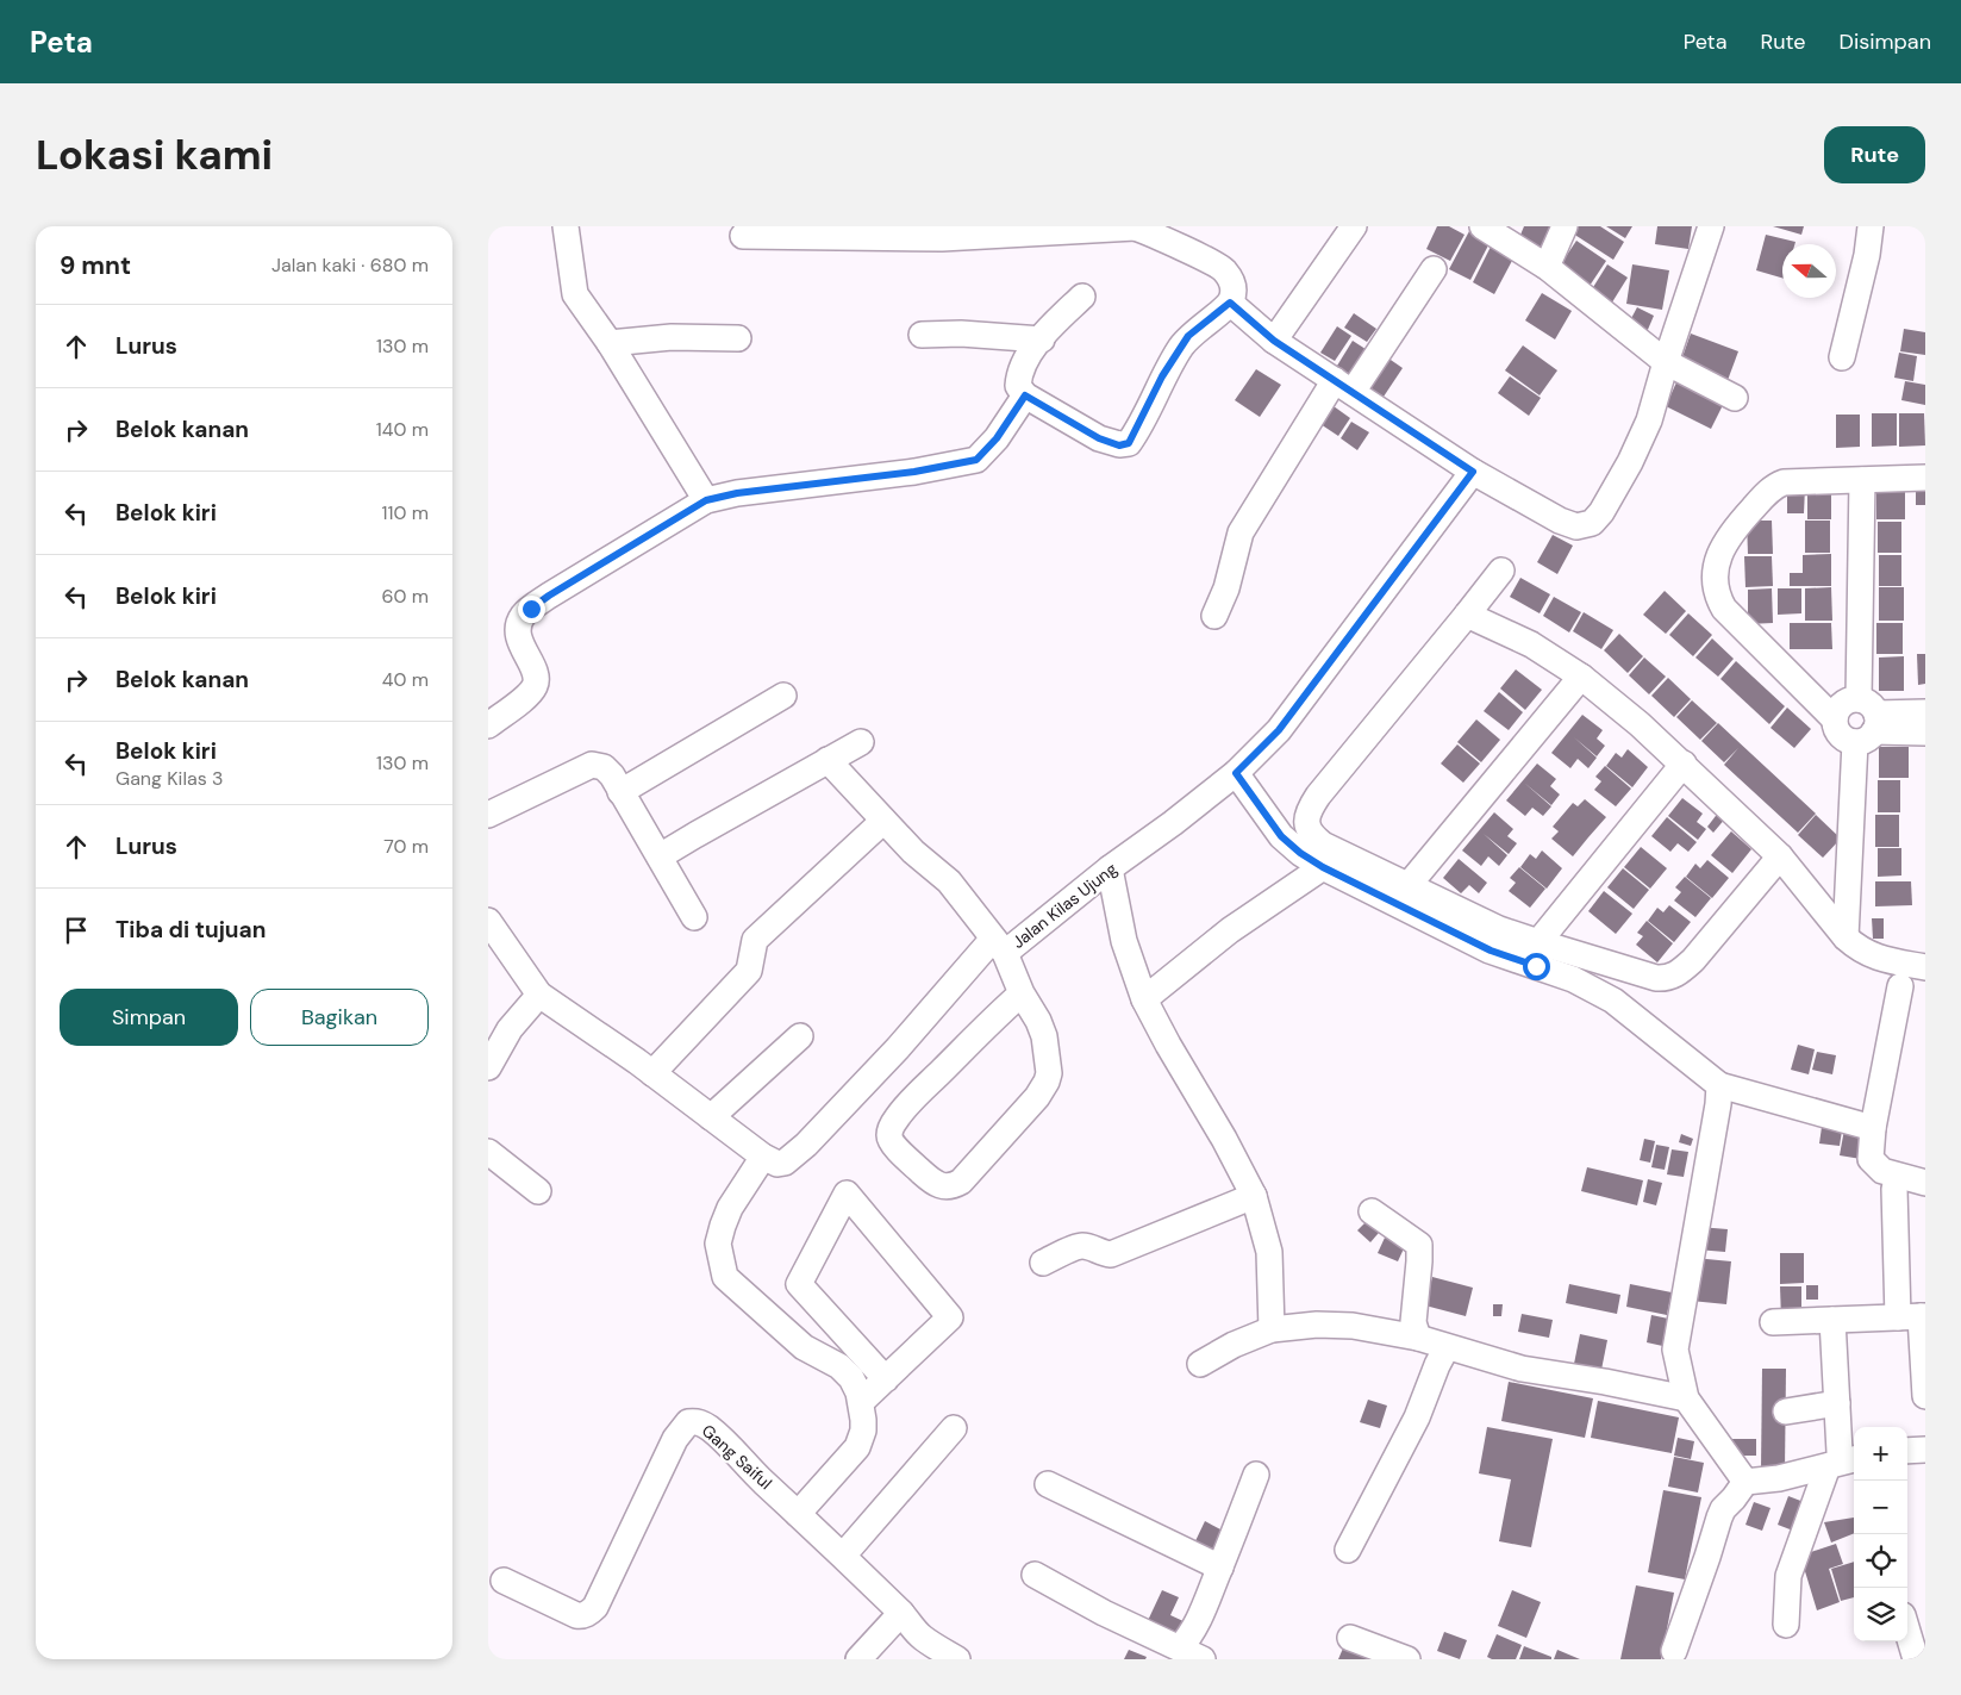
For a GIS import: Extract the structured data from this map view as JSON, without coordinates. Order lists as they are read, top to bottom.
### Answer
{
  "streets": {
    "street": ["Jalan Kilas Ujung", "Gang Saiful"]
  },
  "north": "left",
  "page": {
    "header": "Peta",
    "nav": ["Peta", "Rute", "Disimpan"],
    "buttons": [
      "Rute",
      ["Simpan", "Bagikan"]
    ],
    "title": "Lokasi kami",
    "heading": ["9 mnt", "Jalan kaki · 680 m"],
    "list": [
      ["Lurus", "130 m"],
      ["Belok kanan", "140 m"],
      ["Belok kiri", "110 m"],
      ["Belok kiri", "60 m"],
      ["Belok kanan", "40 m"],
      ["Belok kiri", "Gang Kilas 3", "130 m"],
      ["Lurus", "70 m"],
      "Tiba di tujuan"
    ],
    "map_buttons": ["+", "−"]
  }
}
